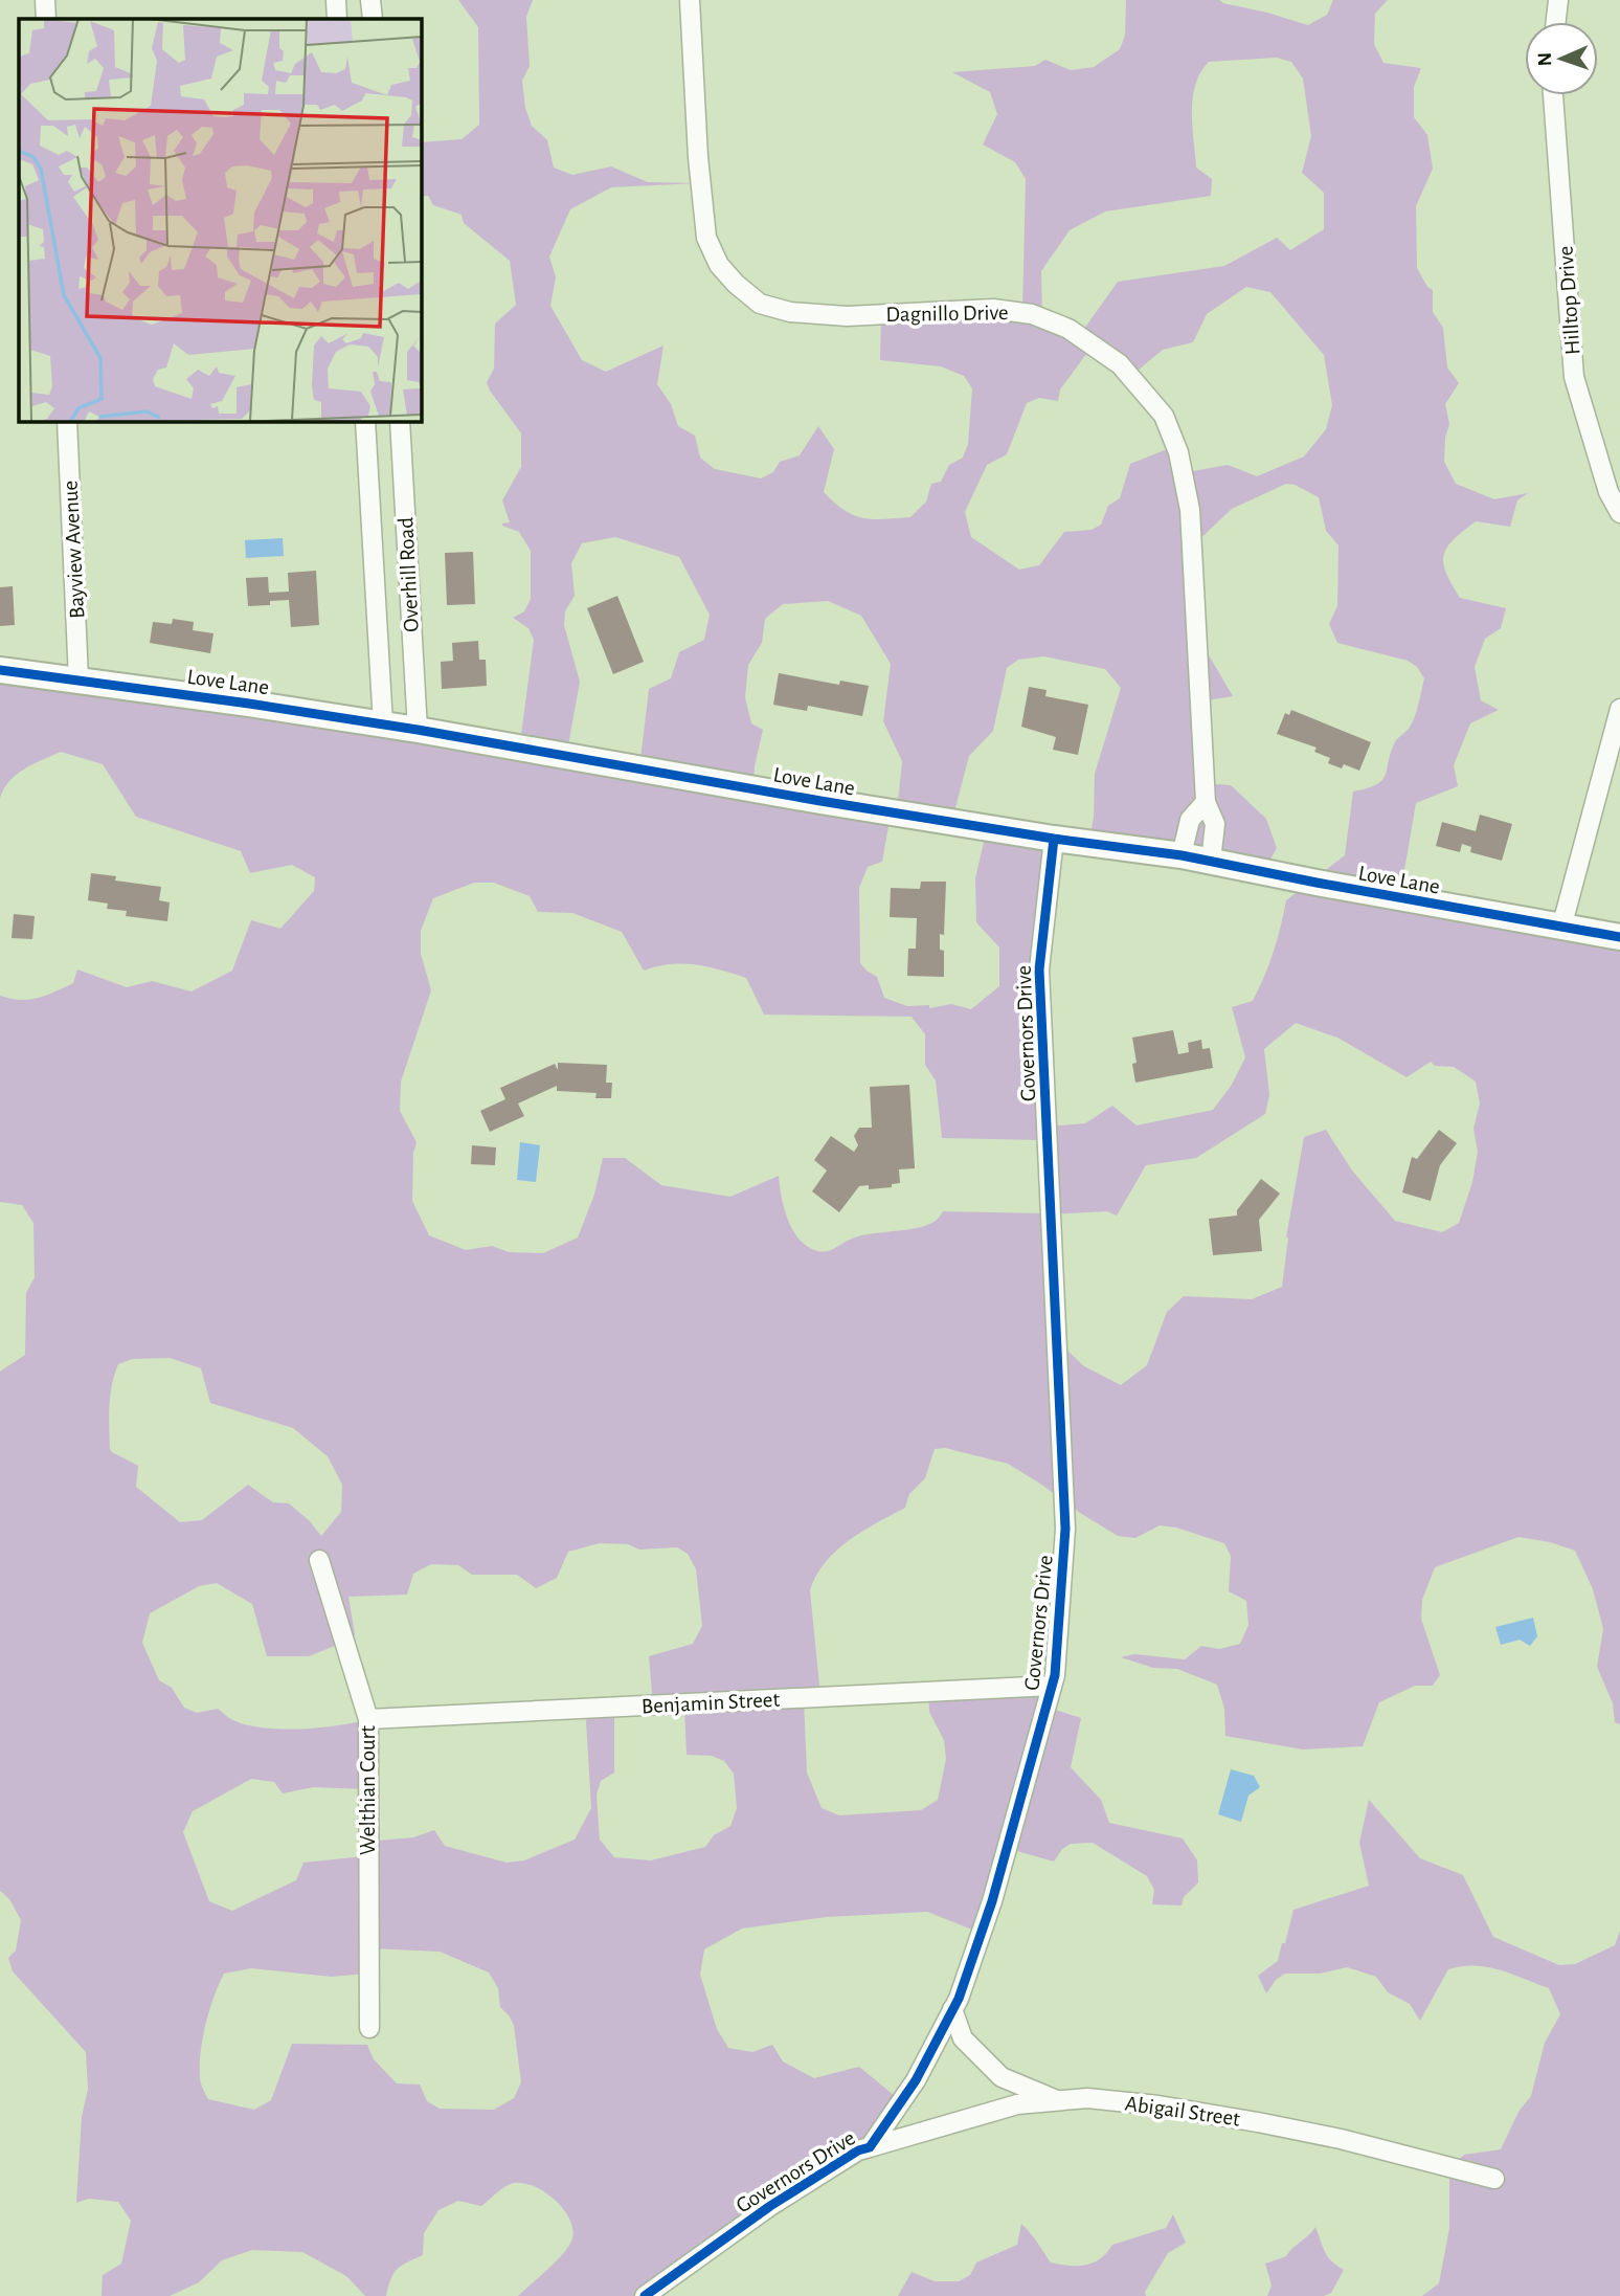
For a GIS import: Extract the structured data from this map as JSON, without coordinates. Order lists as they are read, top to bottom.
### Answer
{
  "streets": {
    "street": [
      "Hilltop Drive",
      "Dagnillo Drive",
      "Bayview Avenue",
      "Overhill Road",
      "Love Lane",
      "Governors Drive",
      "Benjamin Street",
      "Welthian Court",
      "Abigail Street"
    ]
  },
  "crossings": [
    ["Dagnillo Drive", "Love Lane"],
    ["Bayview Avenue", "Love Lane"],
    ["Overhill Road", "Love Lane"],
    ["Love Lane", "Governors Drive"],
    ["Governors Drive", "Benjamin Street"],
    ["Governors Drive", "Abigail Street"],
    ["Benjamin Street", "Welthian Court"]
  ],
  "north": "left"
}
